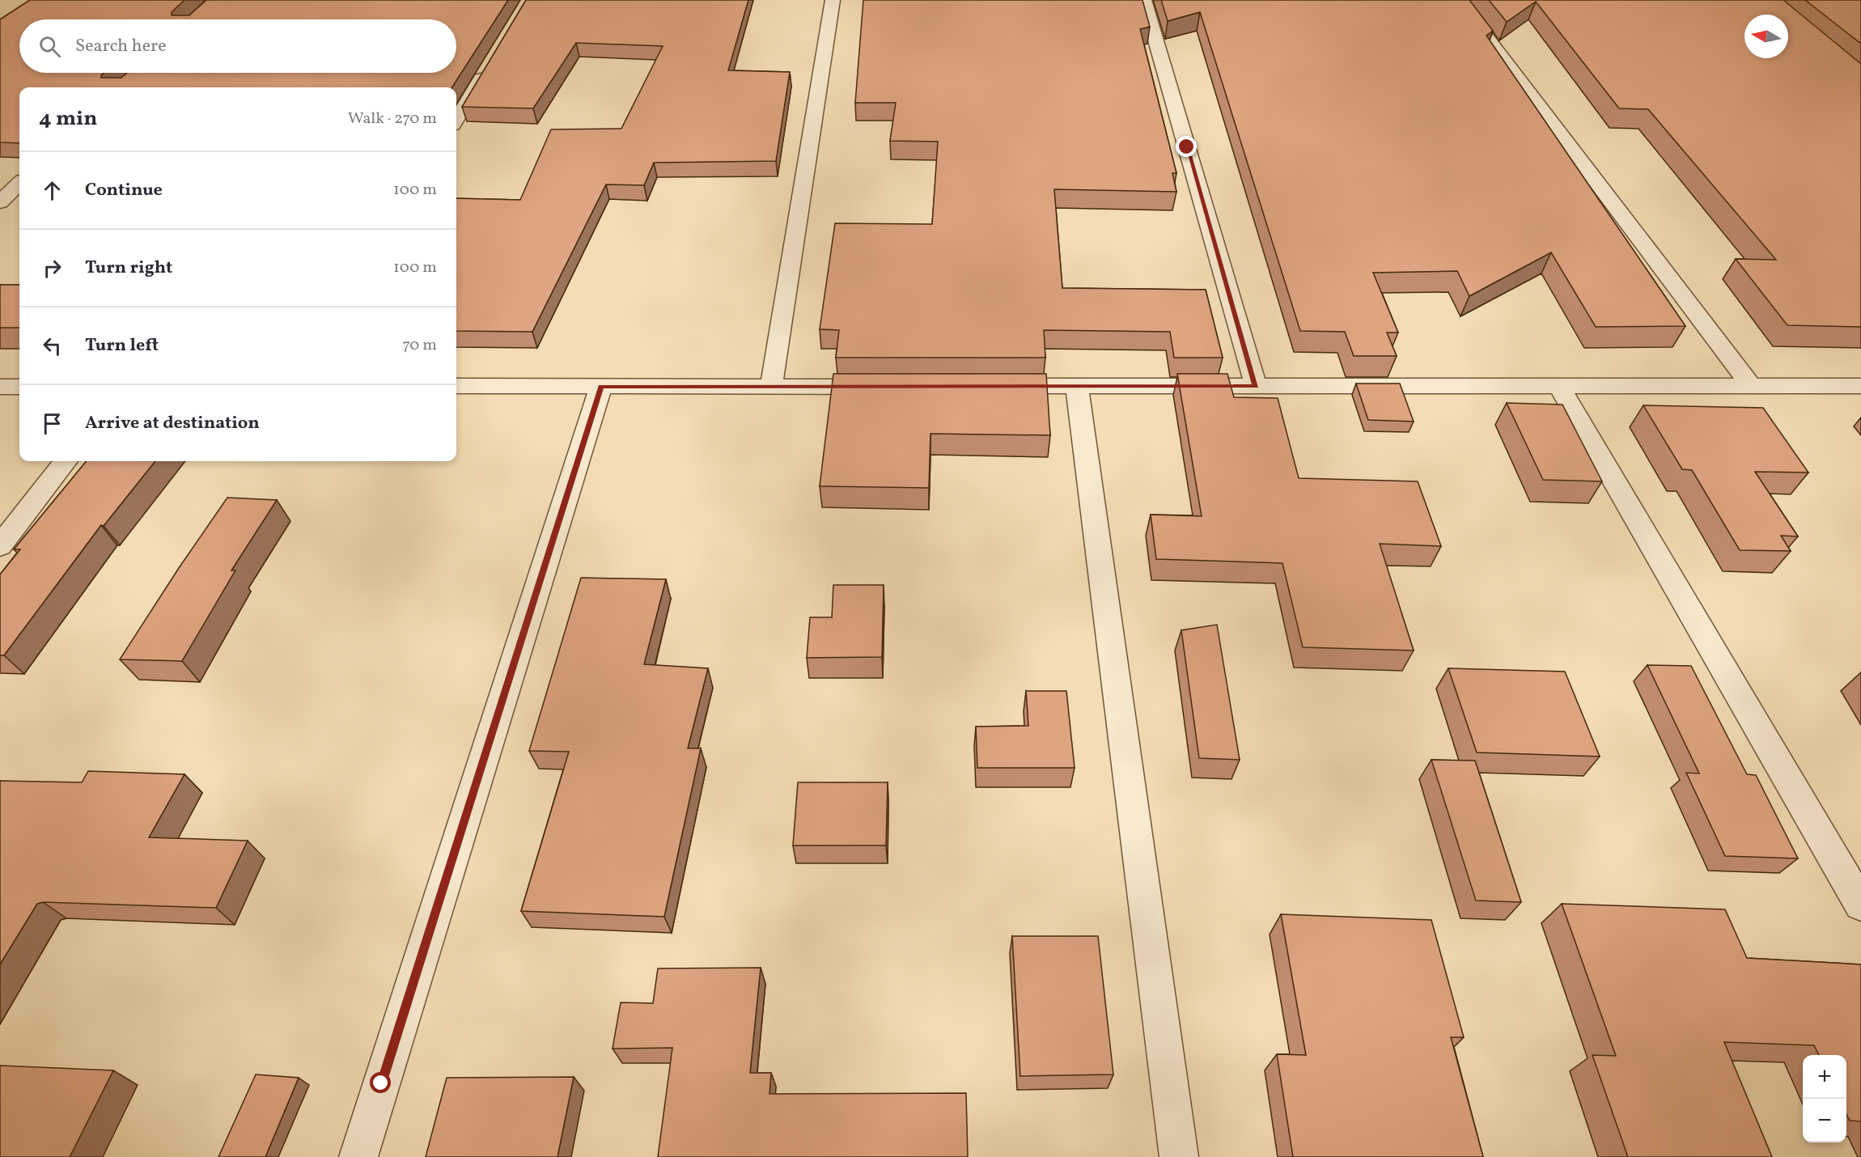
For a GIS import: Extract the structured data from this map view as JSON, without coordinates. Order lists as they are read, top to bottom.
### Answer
{
  "north": "left",
  "page": {
    "search": "Search here",
    "heading": ["4 min", "Walk · 270 m"],
    "list": [
      ["Continue", "100 m"],
      ["Turn right", "100 m"],
      ["Turn left", "70 m"],
      "Arrive at destination"
    ],
    "map_buttons": ["+", "−"]
  }
}
